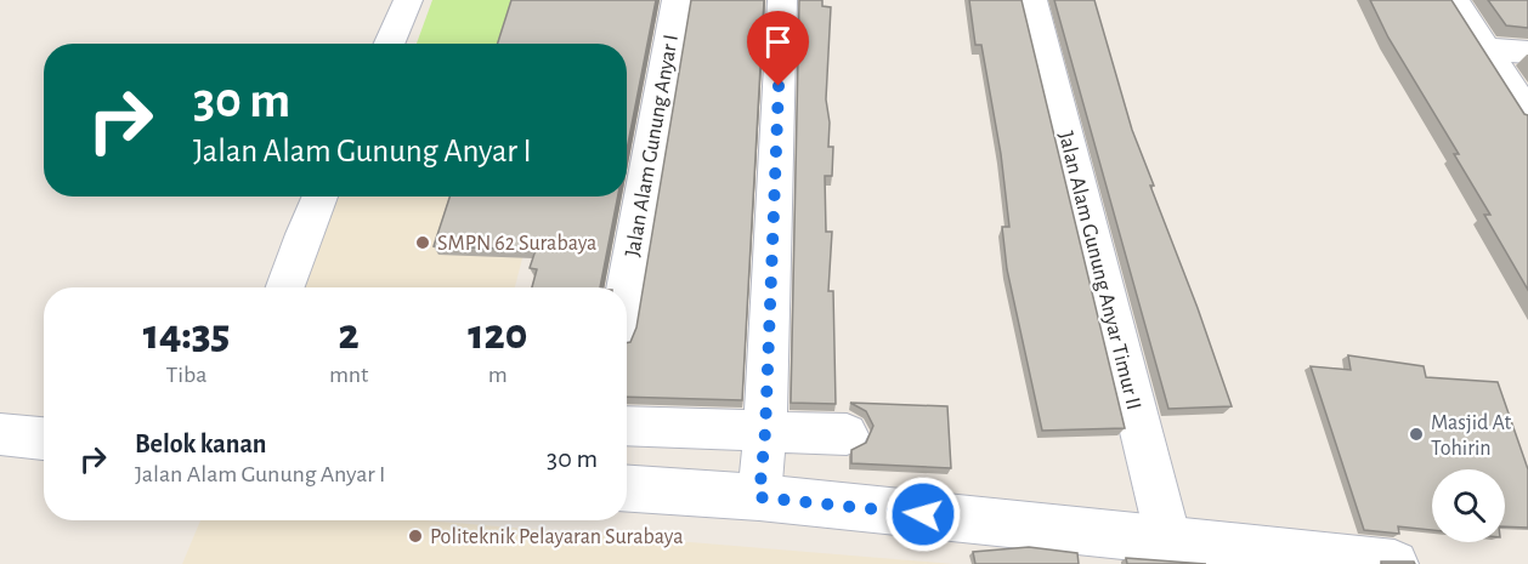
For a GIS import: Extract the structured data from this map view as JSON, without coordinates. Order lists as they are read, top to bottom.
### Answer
{
  "streets": {
    "street": ["Jalan Alam Gunung Anyar I", "Jalan Alam Gunung Anyar Timur II"]
  },
  "places": ["SMPN 62 Surabaya", "Masjid At Tohirin", "Politeknik Pelayaran Surabaya"],
  "page": {
    "turn": ["30 m", "Jalan Alam Gunung Anyar I"],
    "eta": [
      "14:35",
      "Tiba",
      "2",
      "mnt",
      "120",
      "m"
    ],
    "list": [
      {
        "name": "Belok kanan",
        "note": "Jalan Alam Gunung Anyar I",
        "value": "30 m"
      }
    ]
  }
}
